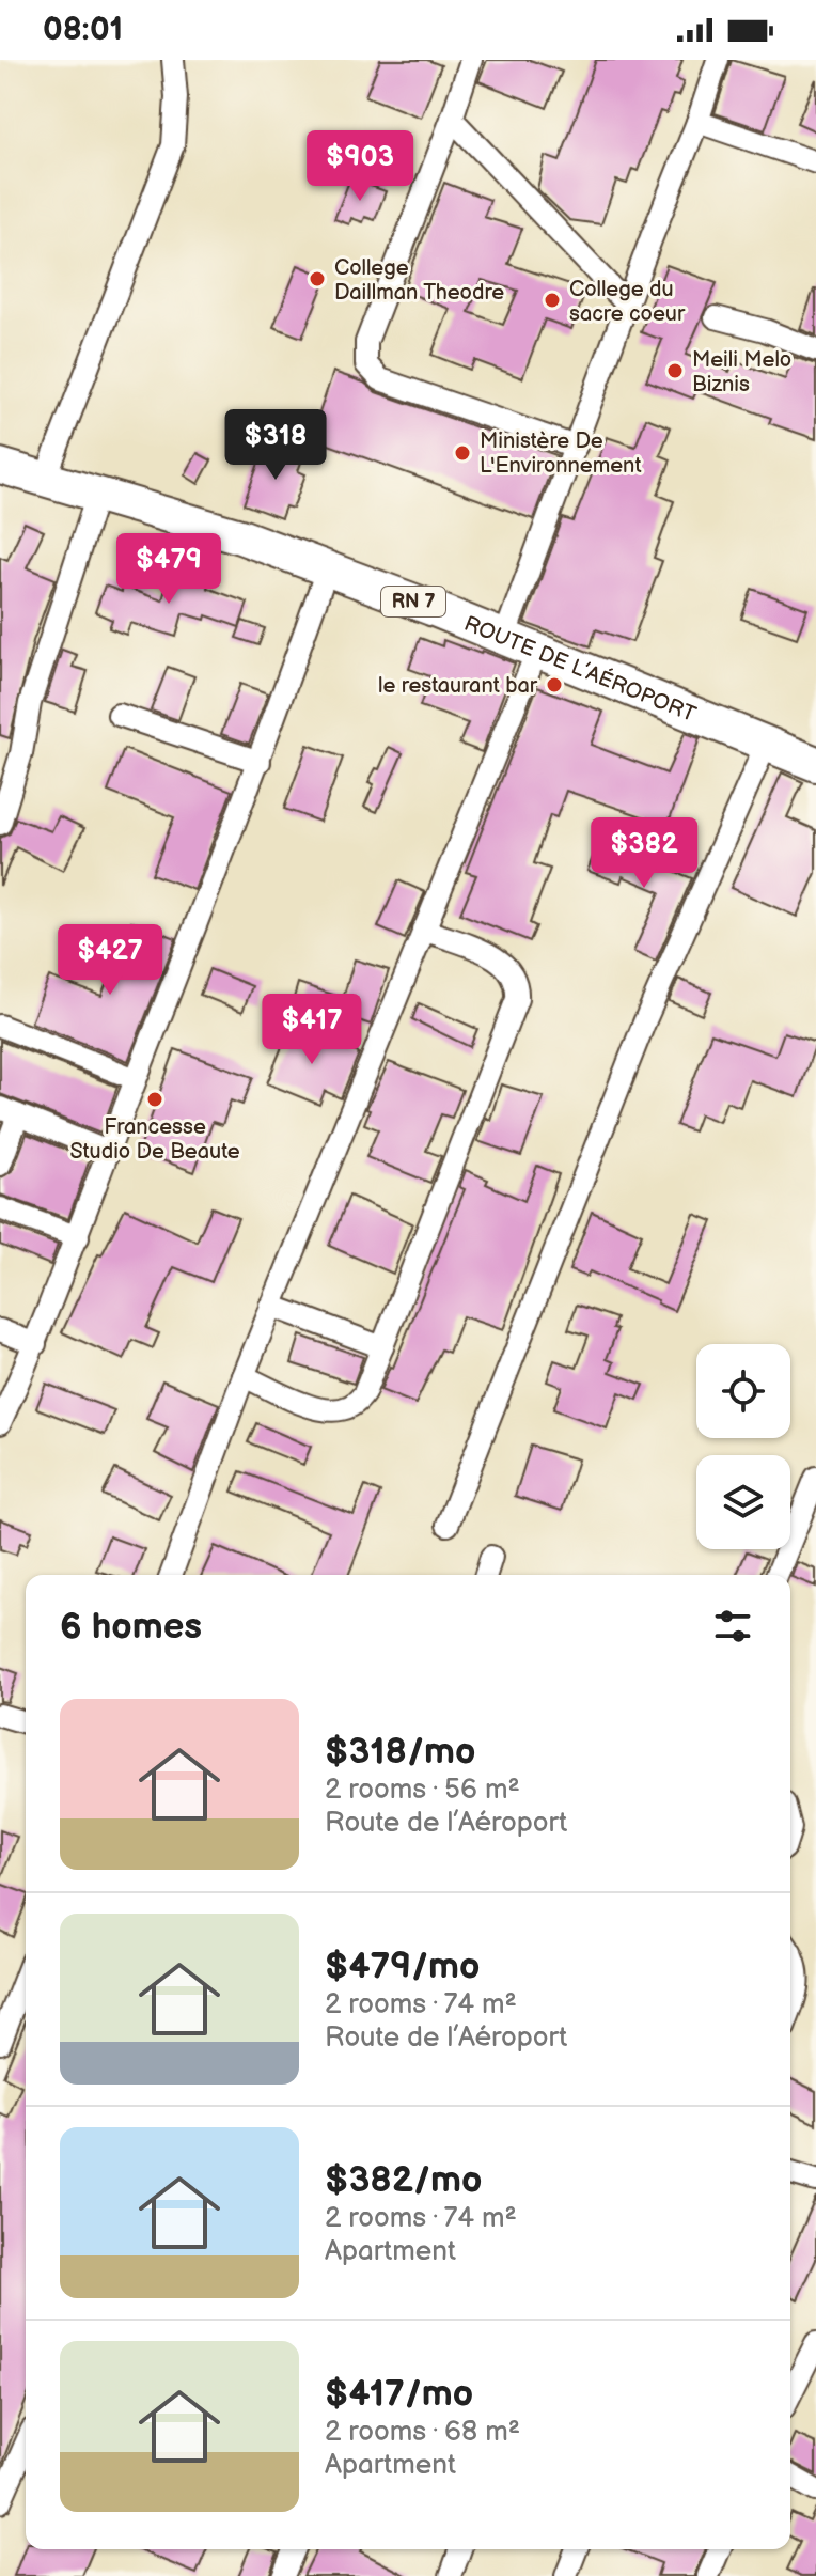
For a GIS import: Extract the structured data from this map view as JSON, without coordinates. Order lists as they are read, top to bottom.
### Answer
{
  "streets": {
    "main road": ["RN 7", "ROUTE DE L’AÉROPORT"]
  },
  "places": [
    "College Daillman Theodre",
    "College du sacre coeur",
    "Meili Melo Biznis",
    "Ministère De L'Environnement",
    "le restaurant bar",
    "Francesse Studio De Beaute"
  ],
  "page": {
    "status": "08:01",
    "price": [
      "$903",
      "$318",
      "$479",
      "$382",
      "$427",
      "$417"
    ],
    "heading": "6 homes",
    "list": [
      {
        "name": "$318/mo",
        "note": "2 rooms · 56 m² · Route de l’Aéroport"
      },
      {
        "name": "$479/mo",
        "note": "2 rooms · 74 m² · Route de l’Aéroport"
      },
      {
        "name": "$382/mo",
        "note": "2 rooms · 74 m² · Apartment"
      },
      {
        "name": "$417/mo",
        "note": "2 rooms · 68 m² · Apartment"
      }
    ]
  }
}
